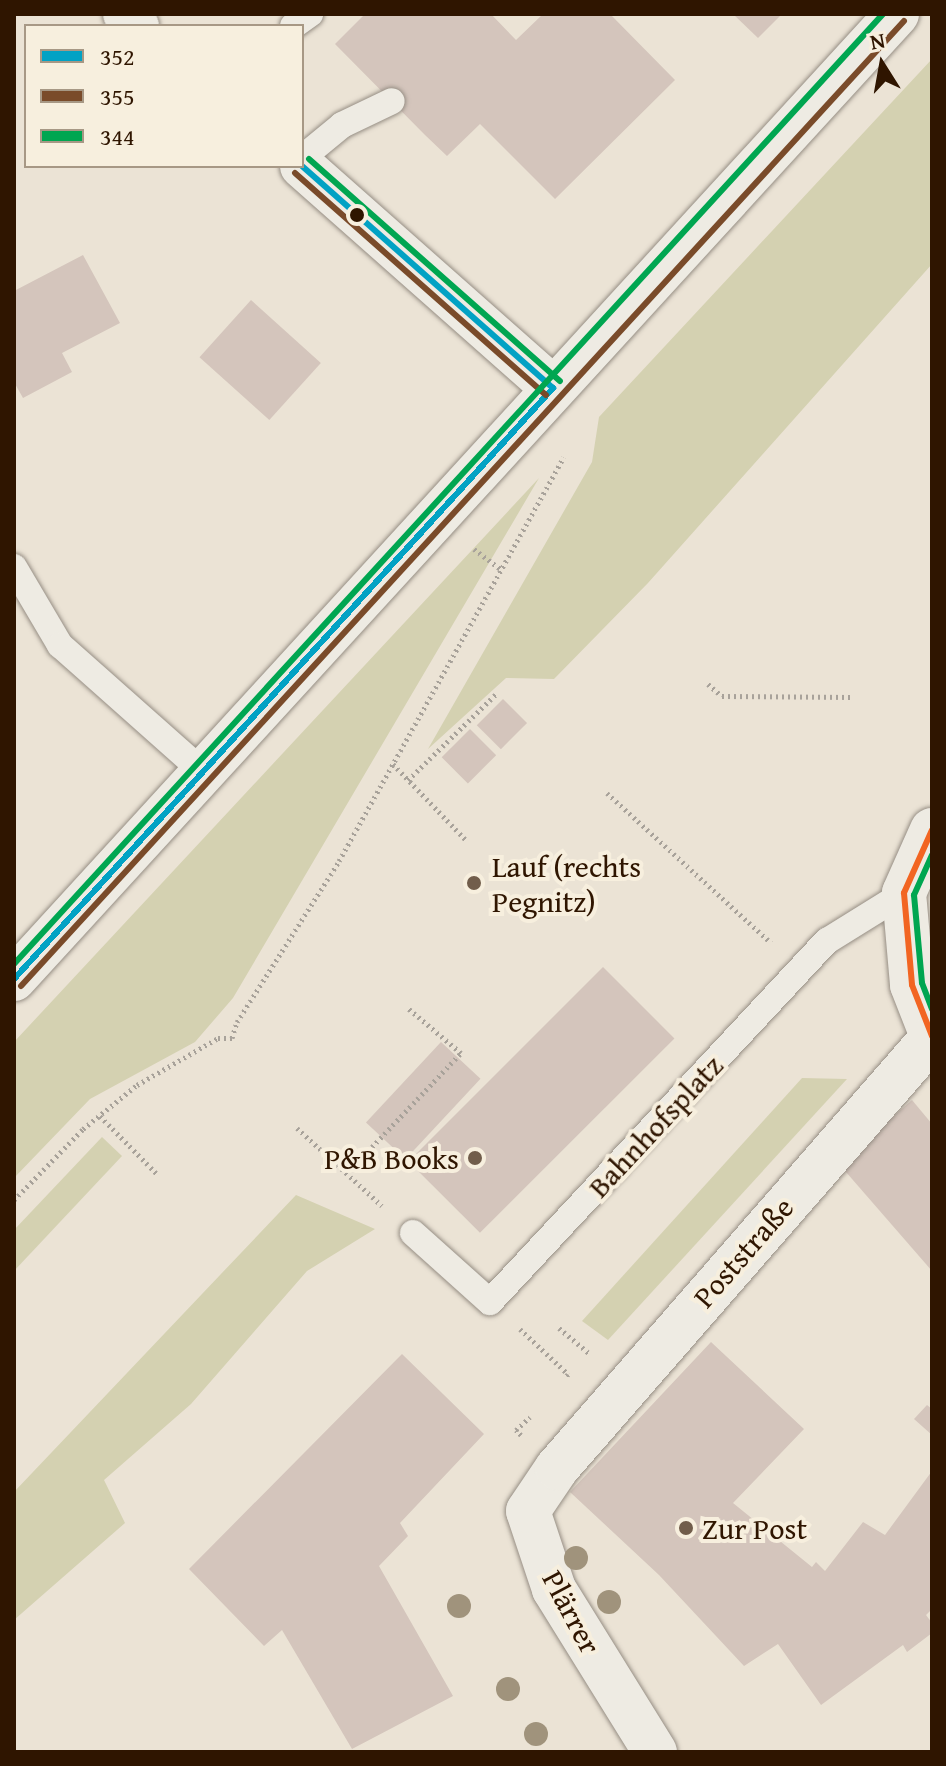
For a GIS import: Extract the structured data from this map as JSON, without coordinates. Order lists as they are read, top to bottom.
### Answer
{
  "streets": {
    "street": ["Poststraße", "Plärrer"],
    "lane": ["Bahnhofsplatz"]
  },
  "crossings": [
    ["Poststraße", "Plärrer"]
  ],
  "places": ["Lauf (rechts Pegnitz)", "P&B Books", "Zur Post"],
  "lines": ["transit line 344", "transit line 355", "transit line 352"],
  "legend": ["352", "355", "344"],
  "north": "top"
}
